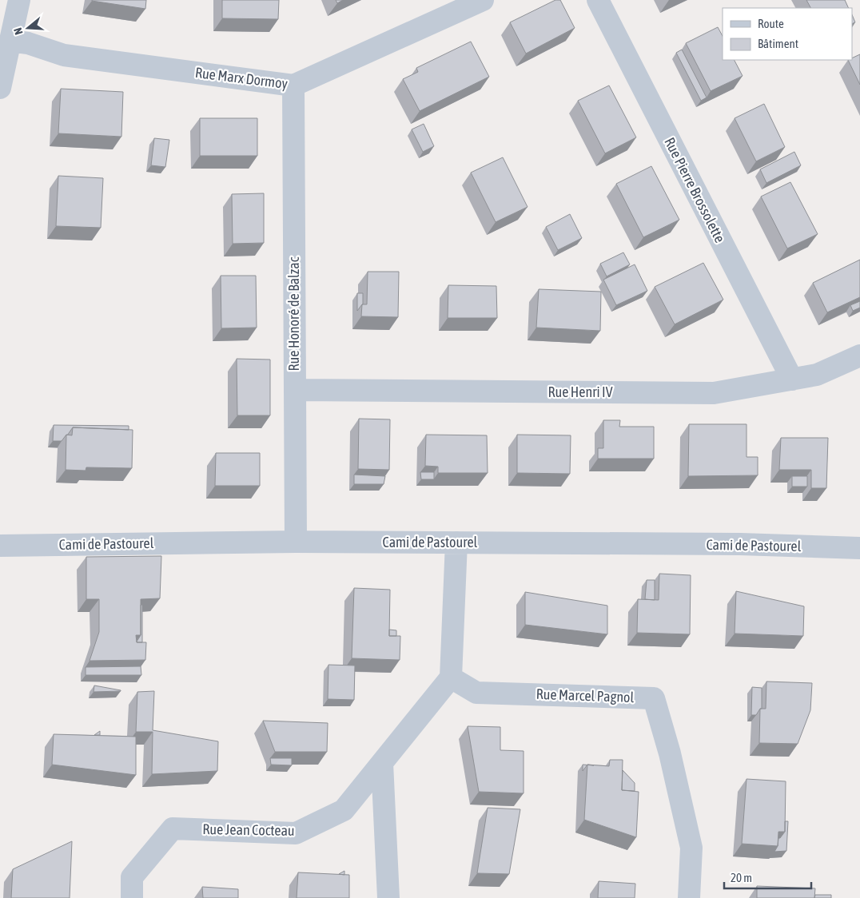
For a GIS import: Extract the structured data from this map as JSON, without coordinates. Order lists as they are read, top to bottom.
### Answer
{
  "streets": {
    "street": [
      "Rue Marx Dormoy",
      "Rue Pierre Brossolette",
      "Rue Honoré de Balzac",
      "Rue Henri IV",
      "Cami de Pastourel",
      "Rue Marcel Pagnol",
      "Rue Jean Cocteau"
    ]
  },
  "crossings": [
    ["Rue Marx Dormoy", "Rue Honoré de Balzac"],
    ["Rue Pierre Brossolette", "Rue Henri IV"],
    ["Rue Honoré de Balzac", "Rue Henri IV"],
    ["Rue Honoré de Balzac", "Cami de Pastourel"],
    ["Rue Marcel Pagnol", "Rue Jean Cocteau"]
  ],
  "legend": ["Route", "Bâtiment"],
  "scale_bar": "20 m",
  "north": "left"
}
